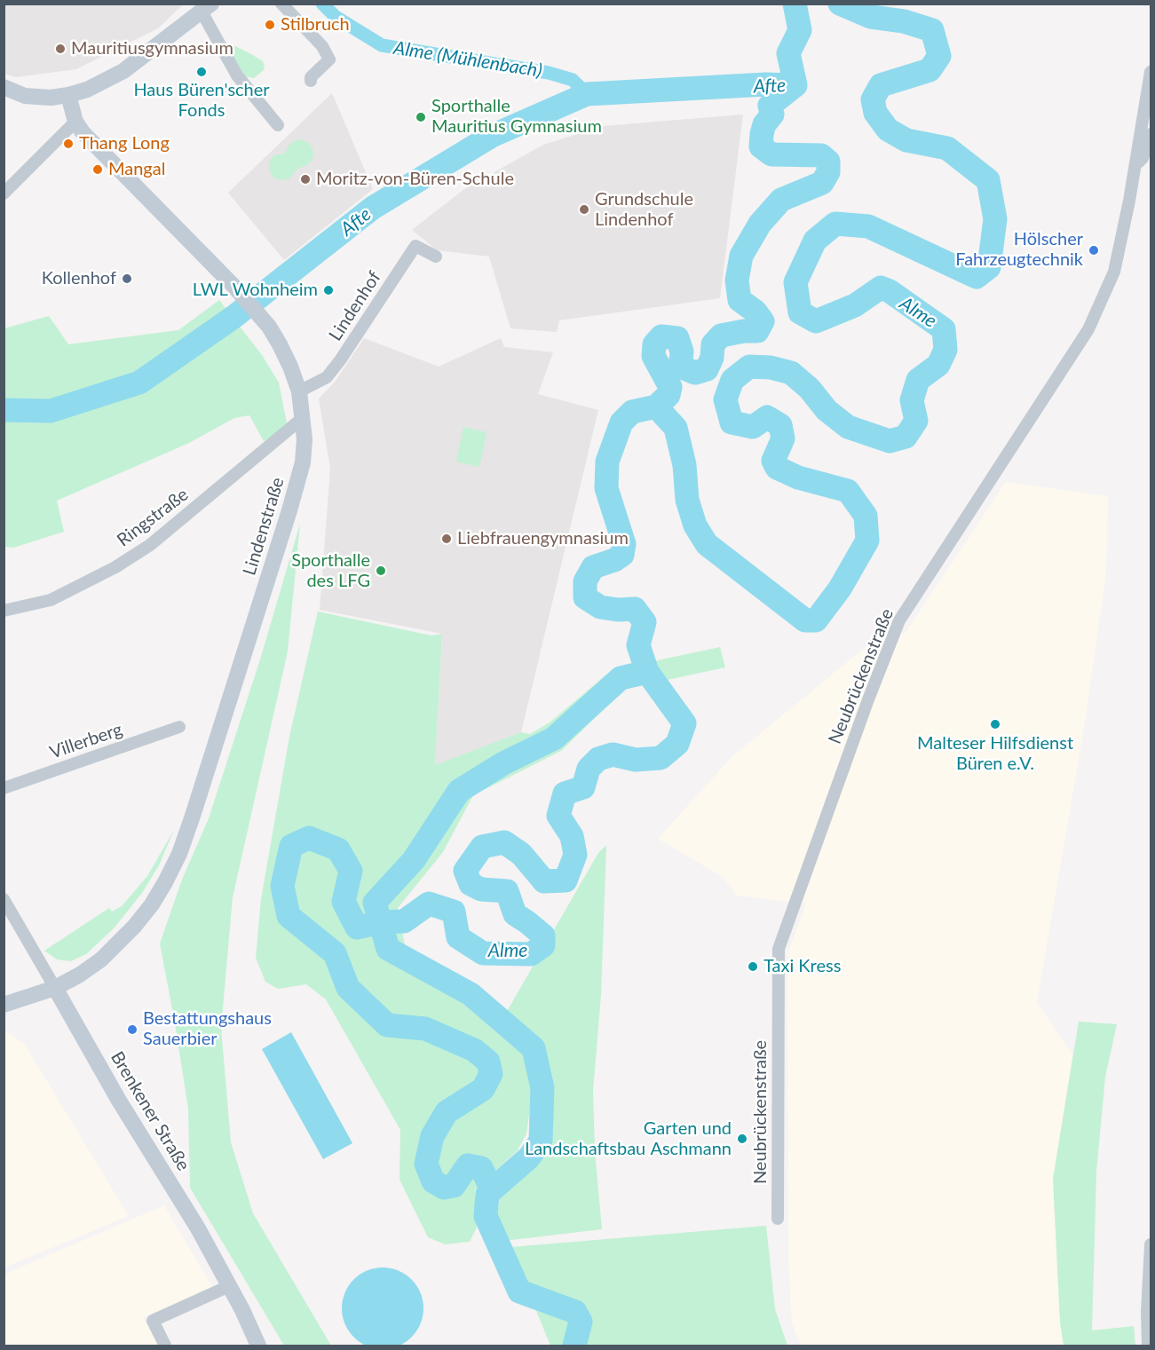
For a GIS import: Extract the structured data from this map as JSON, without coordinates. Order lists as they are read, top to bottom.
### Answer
{
  "streets": {
    "main road": ["Lindenstraße", "Brenkener Straße"],
    "street": [
      "Lindenhof",
      "Ringstraße",
      "Neubrückenstraße",
      "Villerberg"
    ]
  },
  "crossings": [
    ["Lindenhof", "Lindenstraße"],
    ["Ringstraße", "Lindenstraße"],
    ["Lindenstraße", "Brenkener Straße"]
  ],
  "water": ["Alme (Mühlenbach)", "Afte", "Alme"],
  "places": [
    "Stilbruch",
    "Mauritiusgymnasium",
    "Haus Büren'scher Fonds",
    "Sporthalle Mauritius Gymnasium",
    "Thang Long",
    "Mangal",
    "Moritz-von-Büren-Schule",
    "Grundschule Lindenhof",
    "Hölscher Fahrzeugtechnik",
    "Kollenhof",
    "LWL Wohnheim",
    "Liebfrauengymnasium",
    "Sporthalle des LFG",
    "Malteser Hilfsdienst Büren e.V.",
    "Taxi Kress",
    "Bestattungshaus Sauerbier",
    "Garten und Landschaftsbau Aschmann"
  ]
}
